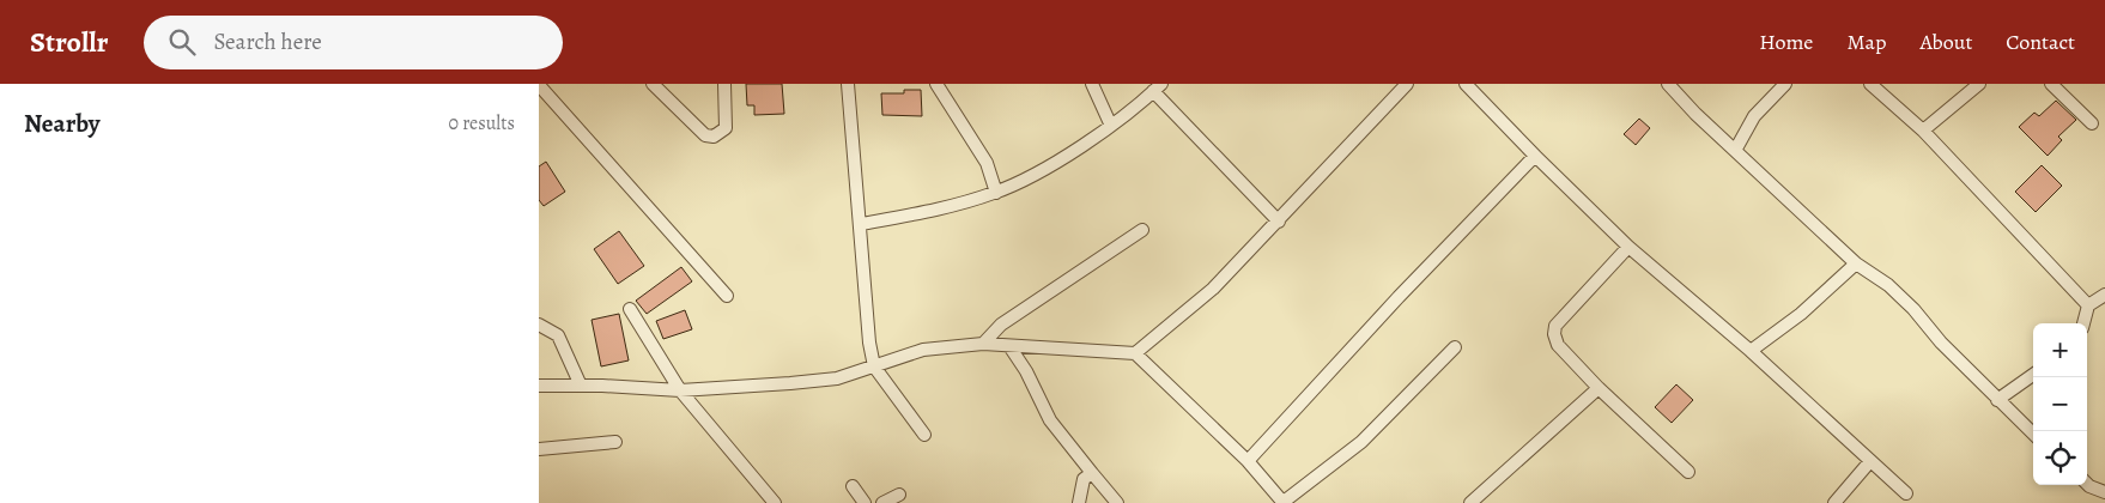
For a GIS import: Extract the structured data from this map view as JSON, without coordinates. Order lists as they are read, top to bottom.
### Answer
{
  "page": {
    "header": "Strollr",
    "search": "Search here",
    "nav": [
      "Home",
      "Map",
      "About",
      "Contact"
    ],
    "heading": ["Nearby", "0 results"],
    "map_buttons": ["+", "−"]
  }
}
